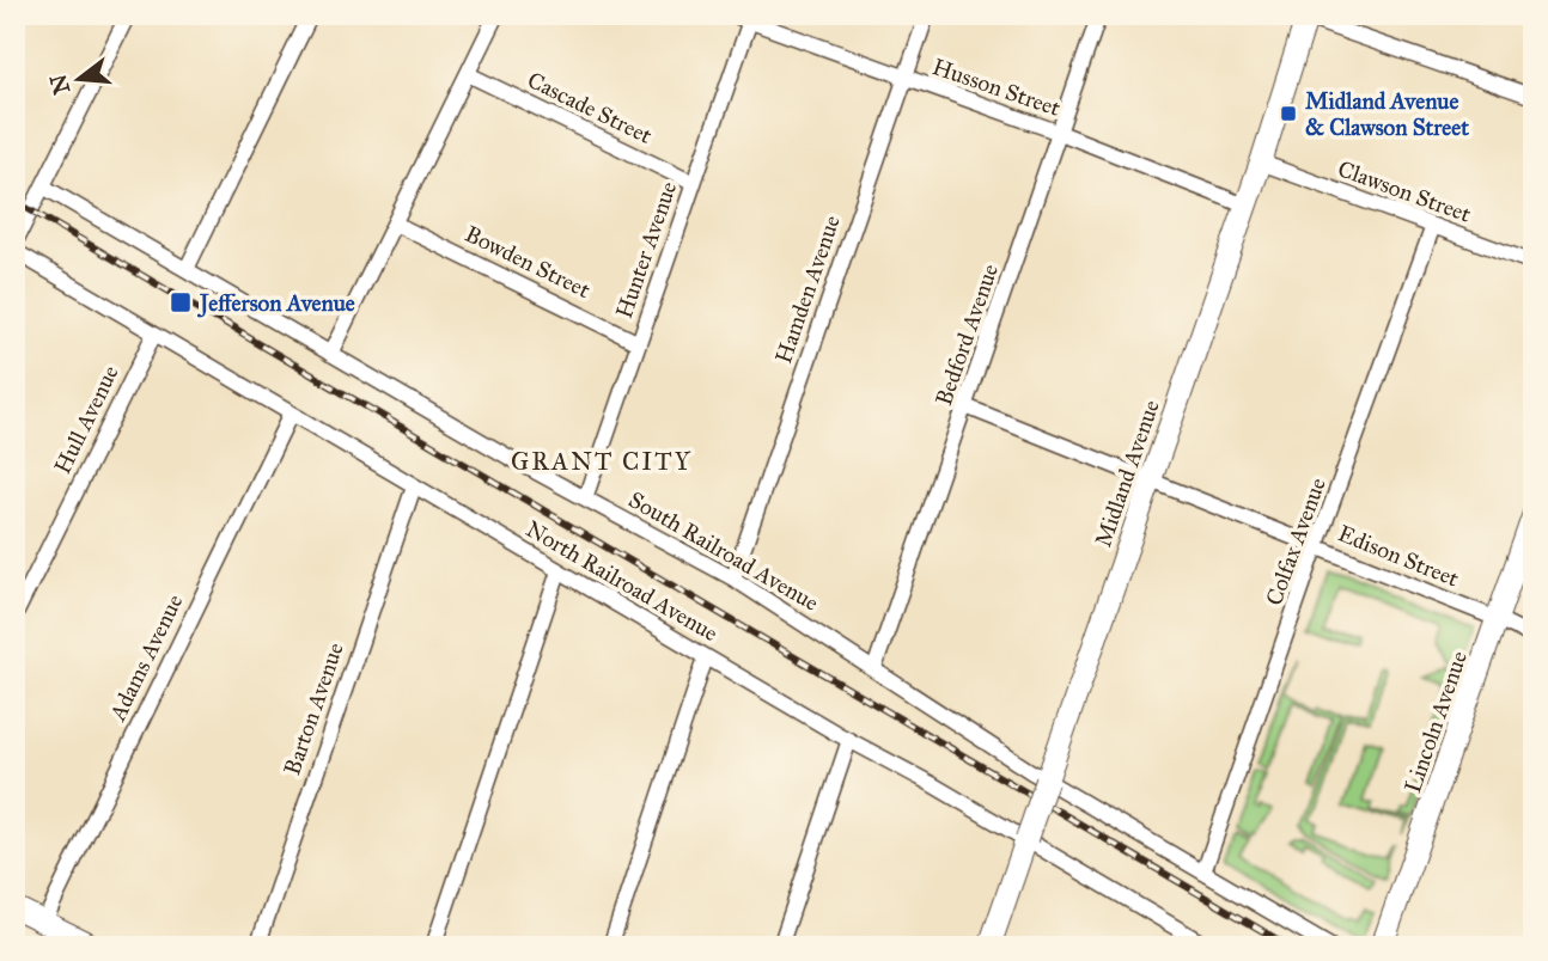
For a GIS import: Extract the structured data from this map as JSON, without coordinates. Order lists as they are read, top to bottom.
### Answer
{
  "streets": {
    "street": [
      "Husson Street",
      "Cascade Street",
      "Clawson Street",
      "Hunter Avenue",
      "Bowden Street",
      "Hamden Avenue",
      "Bedford Avenue",
      "Hull Avenue",
      "Midland Avenue",
      "Colfax Avenue",
      "South Railroad Avenue",
      "Edison Street",
      "North Railroad Avenue",
      "Adams Avenue",
      "Barton Avenue",
      "Lincoln Avenue"
    ]
  },
  "crossings": [
    ["Husson Street", "Hunter Avenue"],
    ["Husson Street", "Hamden Avenue"],
    ["Husson Street", "Bedford Avenue"],
    ["Husson Street", "Midland Avenue"],
    ["Cascade Street", "Hunter Avenue"],
    ["Clawson Street", "Midland Avenue"],
    ["Clawson Street", "Colfax Avenue"],
    ["Hunter Avenue", "Bowden Street"],
    ["Hunter Avenue", "South Railroad Avenue"],
    ["Hamden Avenue", "South Railroad Avenue"],
    ["Bedford Avenue", "South Railroad Avenue"],
    ["Bedford Avenue", "Edison Street"],
    ["Hull Avenue", "North Railroad Avenue"],
    ["Midland Avenue", "South Railroad Avenue"],
    ["Midland Avenue", "Edison Street"],
    ["Midland Avenue", "North Railroad Avenue"],
    ["Colfax Avenue", "South Railroad Avenue"],
    ["Colfax Avenue", "Edison Street"],
    ["Edison Street", "Lincoln Avenue"],
    ["North Railroad Avenue", "Adams Avenue"],
    ["North Railroad Avenue", "Barton Avenue"]
  ],
  "districts": ["GRANT CITY"],
  "places": {
    "transit": ["Midland Avenue & Clawson Street", "Jefferson Avenue"]
  },
  "north": "left"
}
